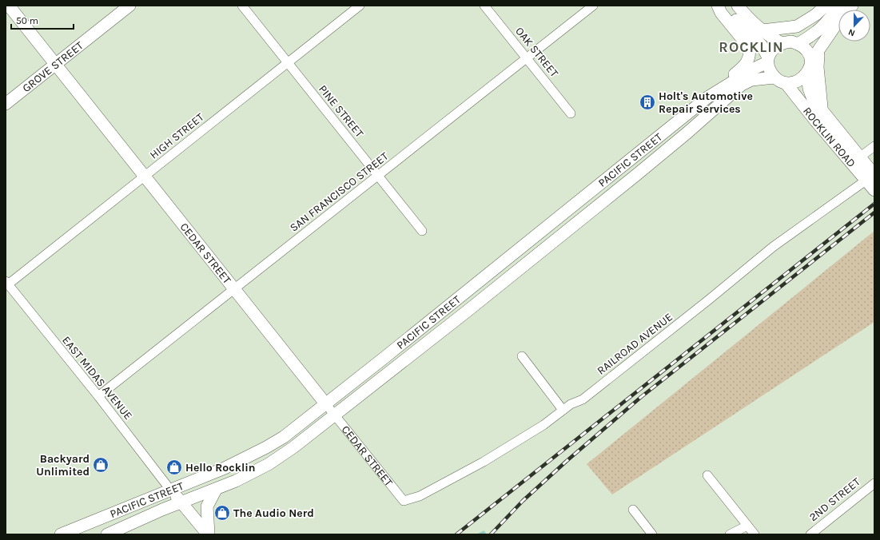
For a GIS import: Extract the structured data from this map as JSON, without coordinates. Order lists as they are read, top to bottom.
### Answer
{
  "streets": {
    "main road": [
      "GROVE STREET",
      "ROCKLIN ROAD",
      "PACIFIC STREET",
      "CEDAR STREET"
    ],
    "street": [
      "OAK STREET",
      "PINE STREET",
      "HIGH STREET",
      "SAN FRANCISCO STREET",
      "RAILROAD AVENUE",
      "EAST MIDAS AVENUE",
      "2ND STREET"
    ]
  },
  "crossings": [
    ["OAK STREET", "SAN FRANCISCO STREET"],
    ["GROVE STREET", "CEDAR STREET"],
    ["PINE STREET", "HIGH STREET"],
    ["PINE STREET", "SAN FRANCISCO STREET"],
    ["HIGH STREET", "CEDAR STREET"],
    ["HIGH STREET", "EAST MIDAS AVENUE"],
    ["ROCKLIN ROAD", "PACIFIC STREET"],
    ["ROCKLIN ROAD", "RAILROAD AVENUE"],
    ["PACIFIC STREET", "CEDAR STREET"],
    ["PACIFIC STREET", "EAST MIDAS AVENUE"],
    ["SAN FRANCISCO STREET", "CEDAR STREET"],
    ["SAN FRANCISCO STREET", "EAST MIDAS AVENUE"],
    ["CEDAR STREET", "RAILROAD AVENUE"]
  ],
  "districts": ["ROCKLIN"],
  "places": {
    "building": ["Holt's Automotive Repair Services"],
    "shop": ["Backyard Unlimited", "Hello Rocklin", "The Audio Nerd"]
  },
  "scale_bar": "50 m",
  "north": "bottom"
}
